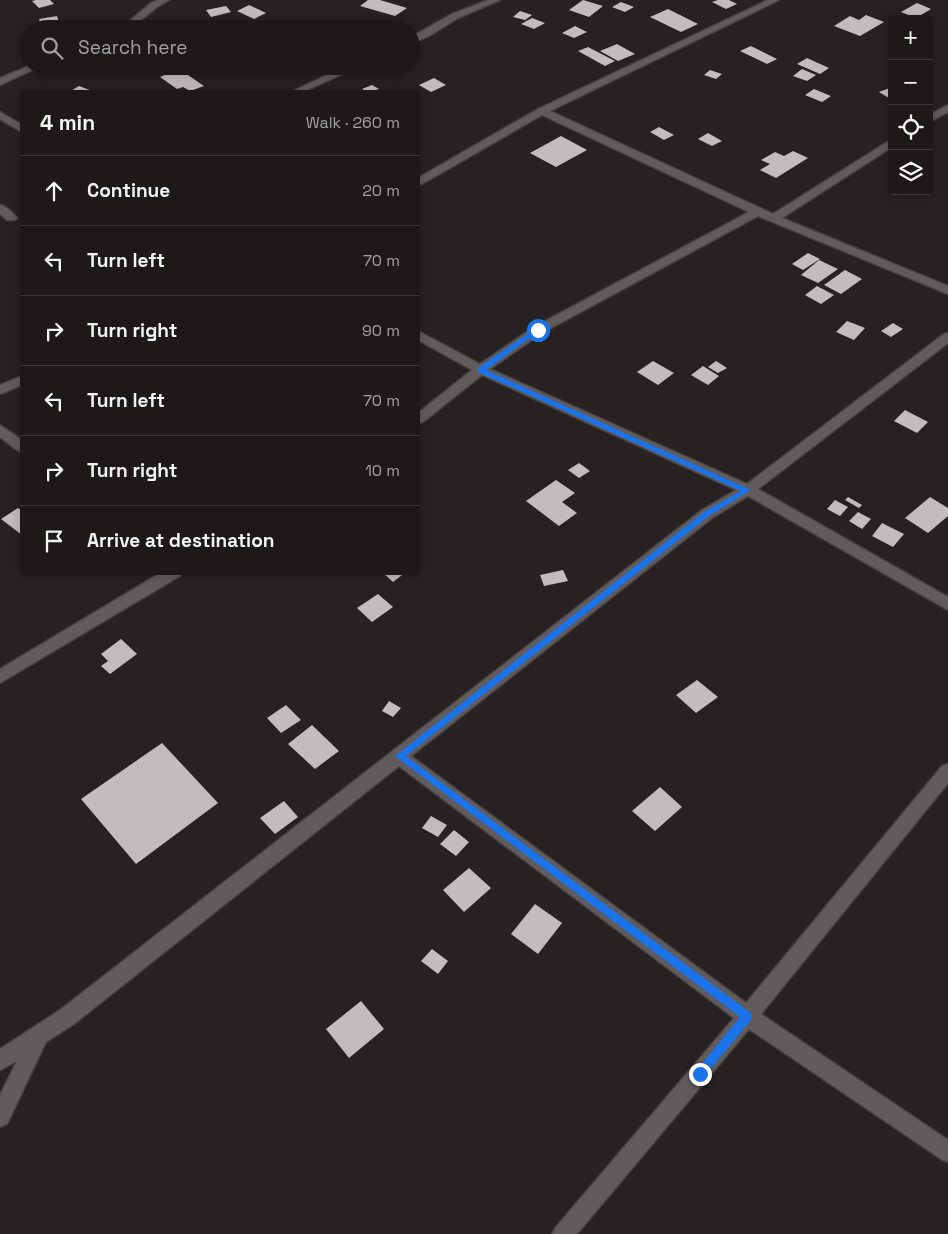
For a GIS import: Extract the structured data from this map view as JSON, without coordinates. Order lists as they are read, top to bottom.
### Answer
{
  "page": {
    "map_buttons": ["+", "−"],
    "search": "Search here",
    "heading": ["4 min", "Walk · 260 m"],
    "list": [
      ["Continue", "20 m"],
      ["Turn left", "70 m"],
      ["Turn right", "90 m"],
      ["Turn left", "70 m"],
      ["Turn right", "10 m"],
      "Arrive at destination"
    ]
  }
}
